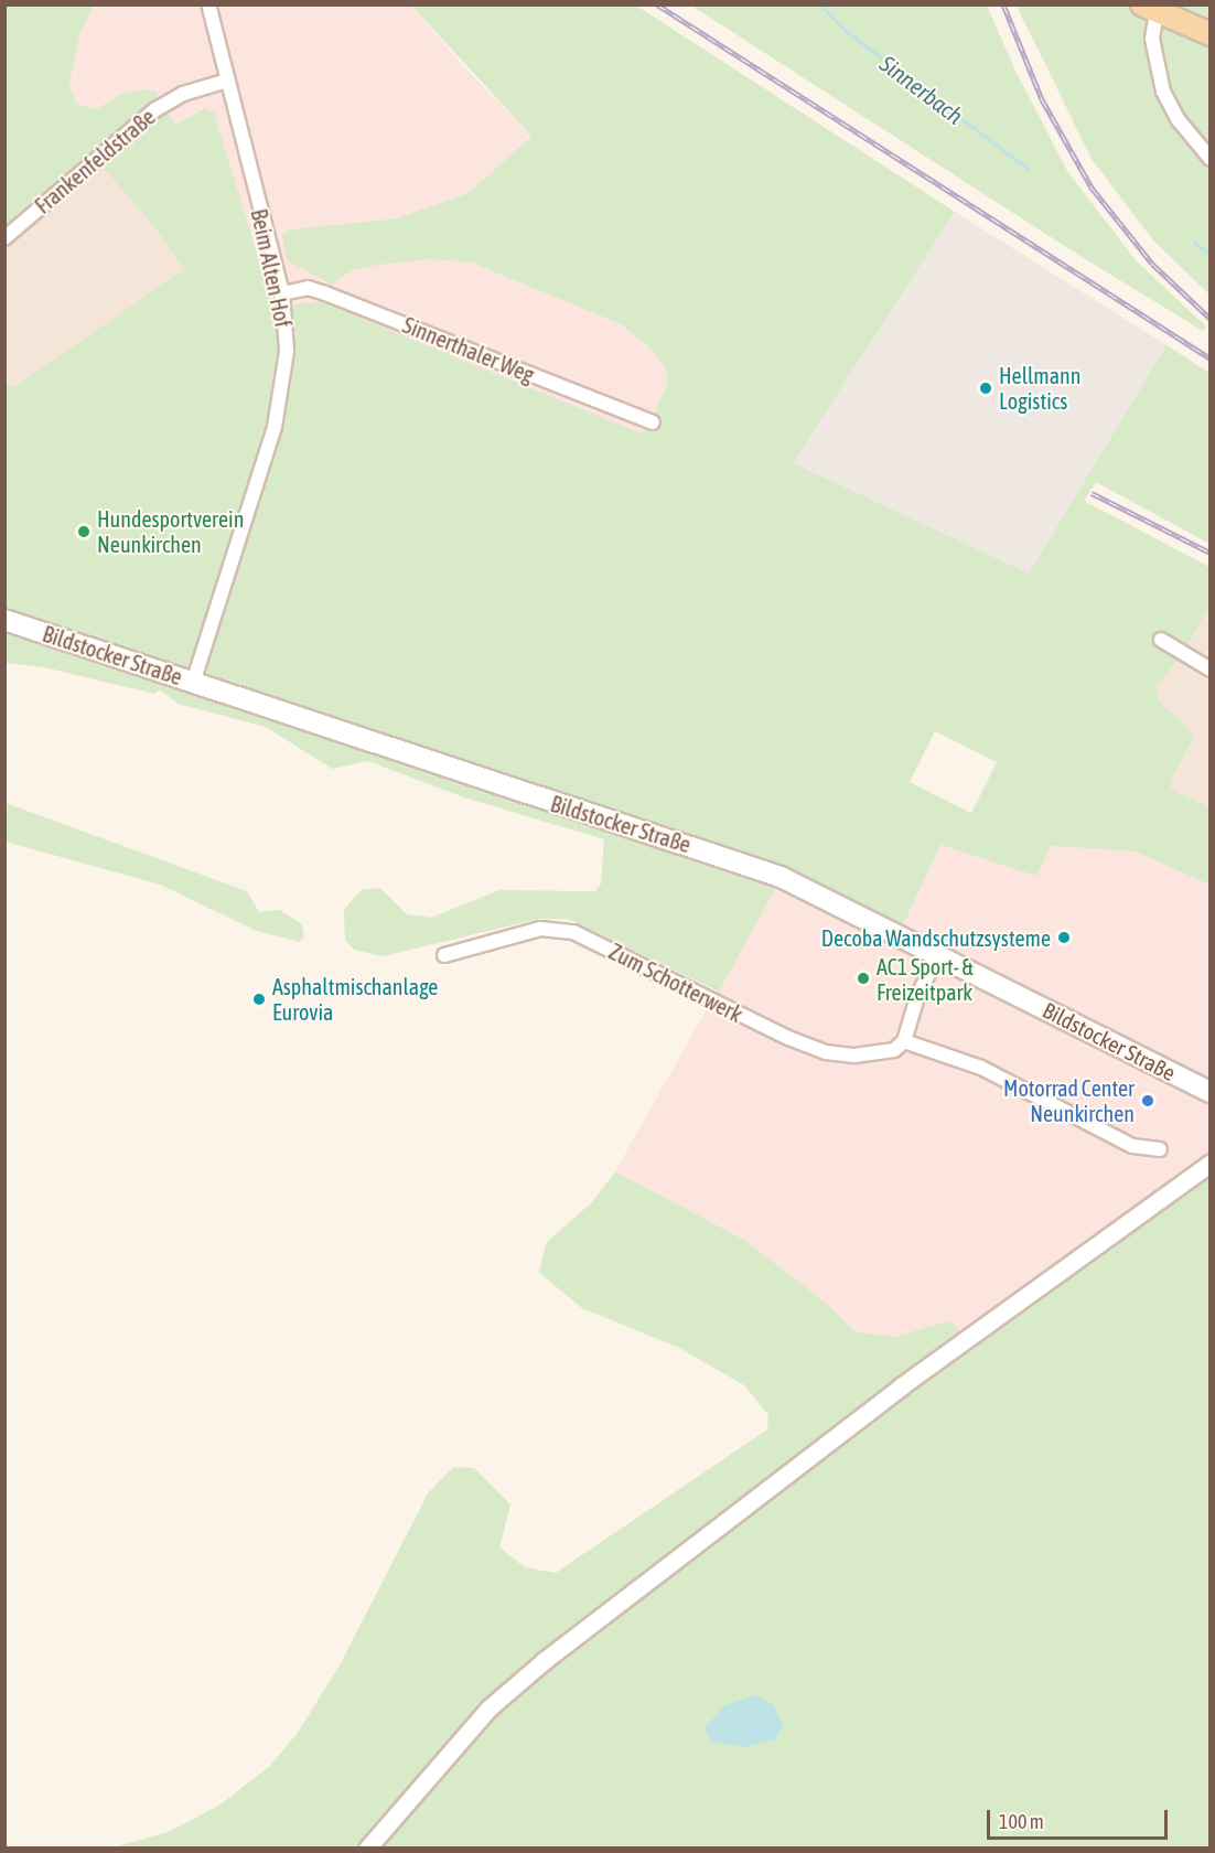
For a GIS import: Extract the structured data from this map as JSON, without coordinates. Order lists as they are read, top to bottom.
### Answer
{
  "streets": {
    "main road": ["Bildstocker Straße"],
    "street": [
      "Frankenfeldstraße",
      "Beim Alten Hof",
      "Sinnerthaler Weg",
      "Zum Schotterwerk"
    ]
  },
  "crossings": [
    ["Frankenfeldstraße", "Beim Alten Hof"],
    ["Beim Alten Hof", "Sinnerthaler Weg"],
    ["Beim Alten Hof", "Bildstocker Straße"]
  ],
  "water": ["Sinnerbach"],
  "places": [
    "Hellmann Logistics",
    "Hundesportverein Neunkirchen",
    "Decoba Wandschutzsysteme",
    "AC1 Sport- & Freizeitpark",
    "Asphaltmischanlage Eurovia",
    "Motorrad Center Neunkirchen"
  ],
  "scale_bar": "100 m"
}
